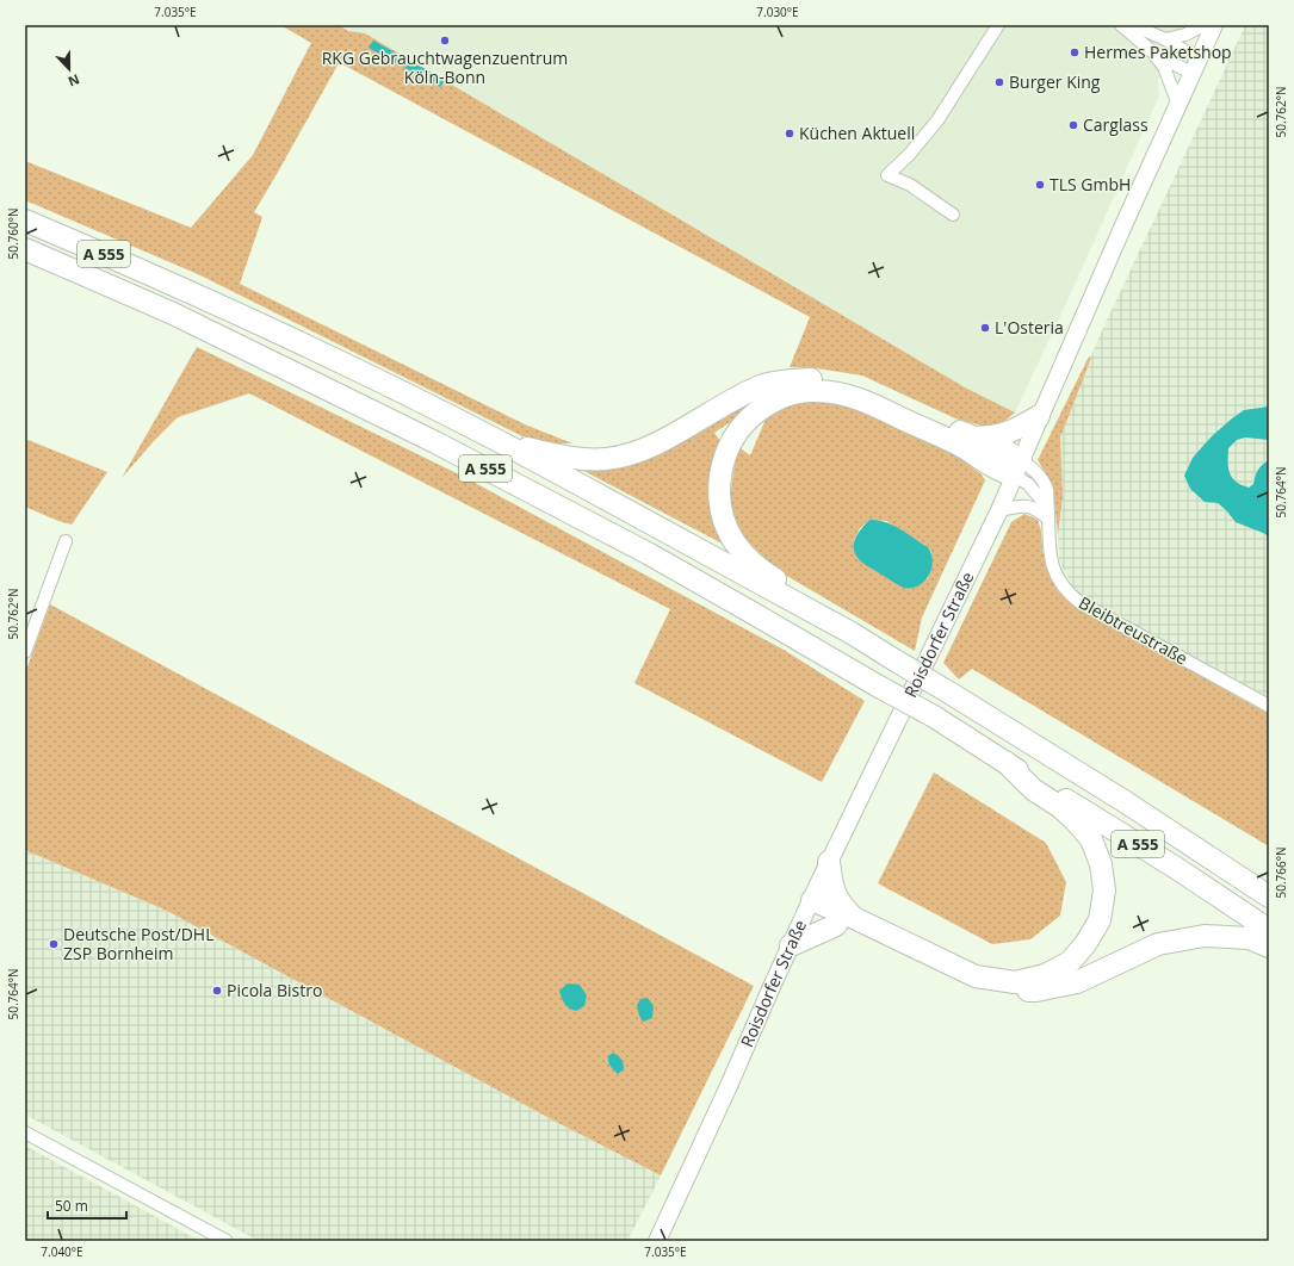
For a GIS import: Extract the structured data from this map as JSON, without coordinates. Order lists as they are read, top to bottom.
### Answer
{
  "streets": {
    "highway": ["A 555"],
    "main road": ["Roisdorfer Straße"],
    "street": ["Bleibtreustraße"]
  },
  "crossings": [
    ["Bleibtreustraße", "Roisdorfer Straße"]
  ],
  "places": [
    "RKG Gebrauchtwagenzuentrum Köln-Bonn",
    "Hermes Paketshop",
    "Burger King",
    "Carglass",
    "Küchen Aktuell",
    "TLS GmbH",
    "L'Osteria",
    "Deutsche Post/DHL ZSP Bornheim",
    "Picola Bistro"
  ],
  "scale_bar": "50 m",
  "north": "bottom",
  "coordinates": [
    "7.035°E",
    "7.030°E",
    "50.762°N",
    "50.760°N",
    "50.764°N",
    "50.766°N",
    "7.040°E"
  ]
}
